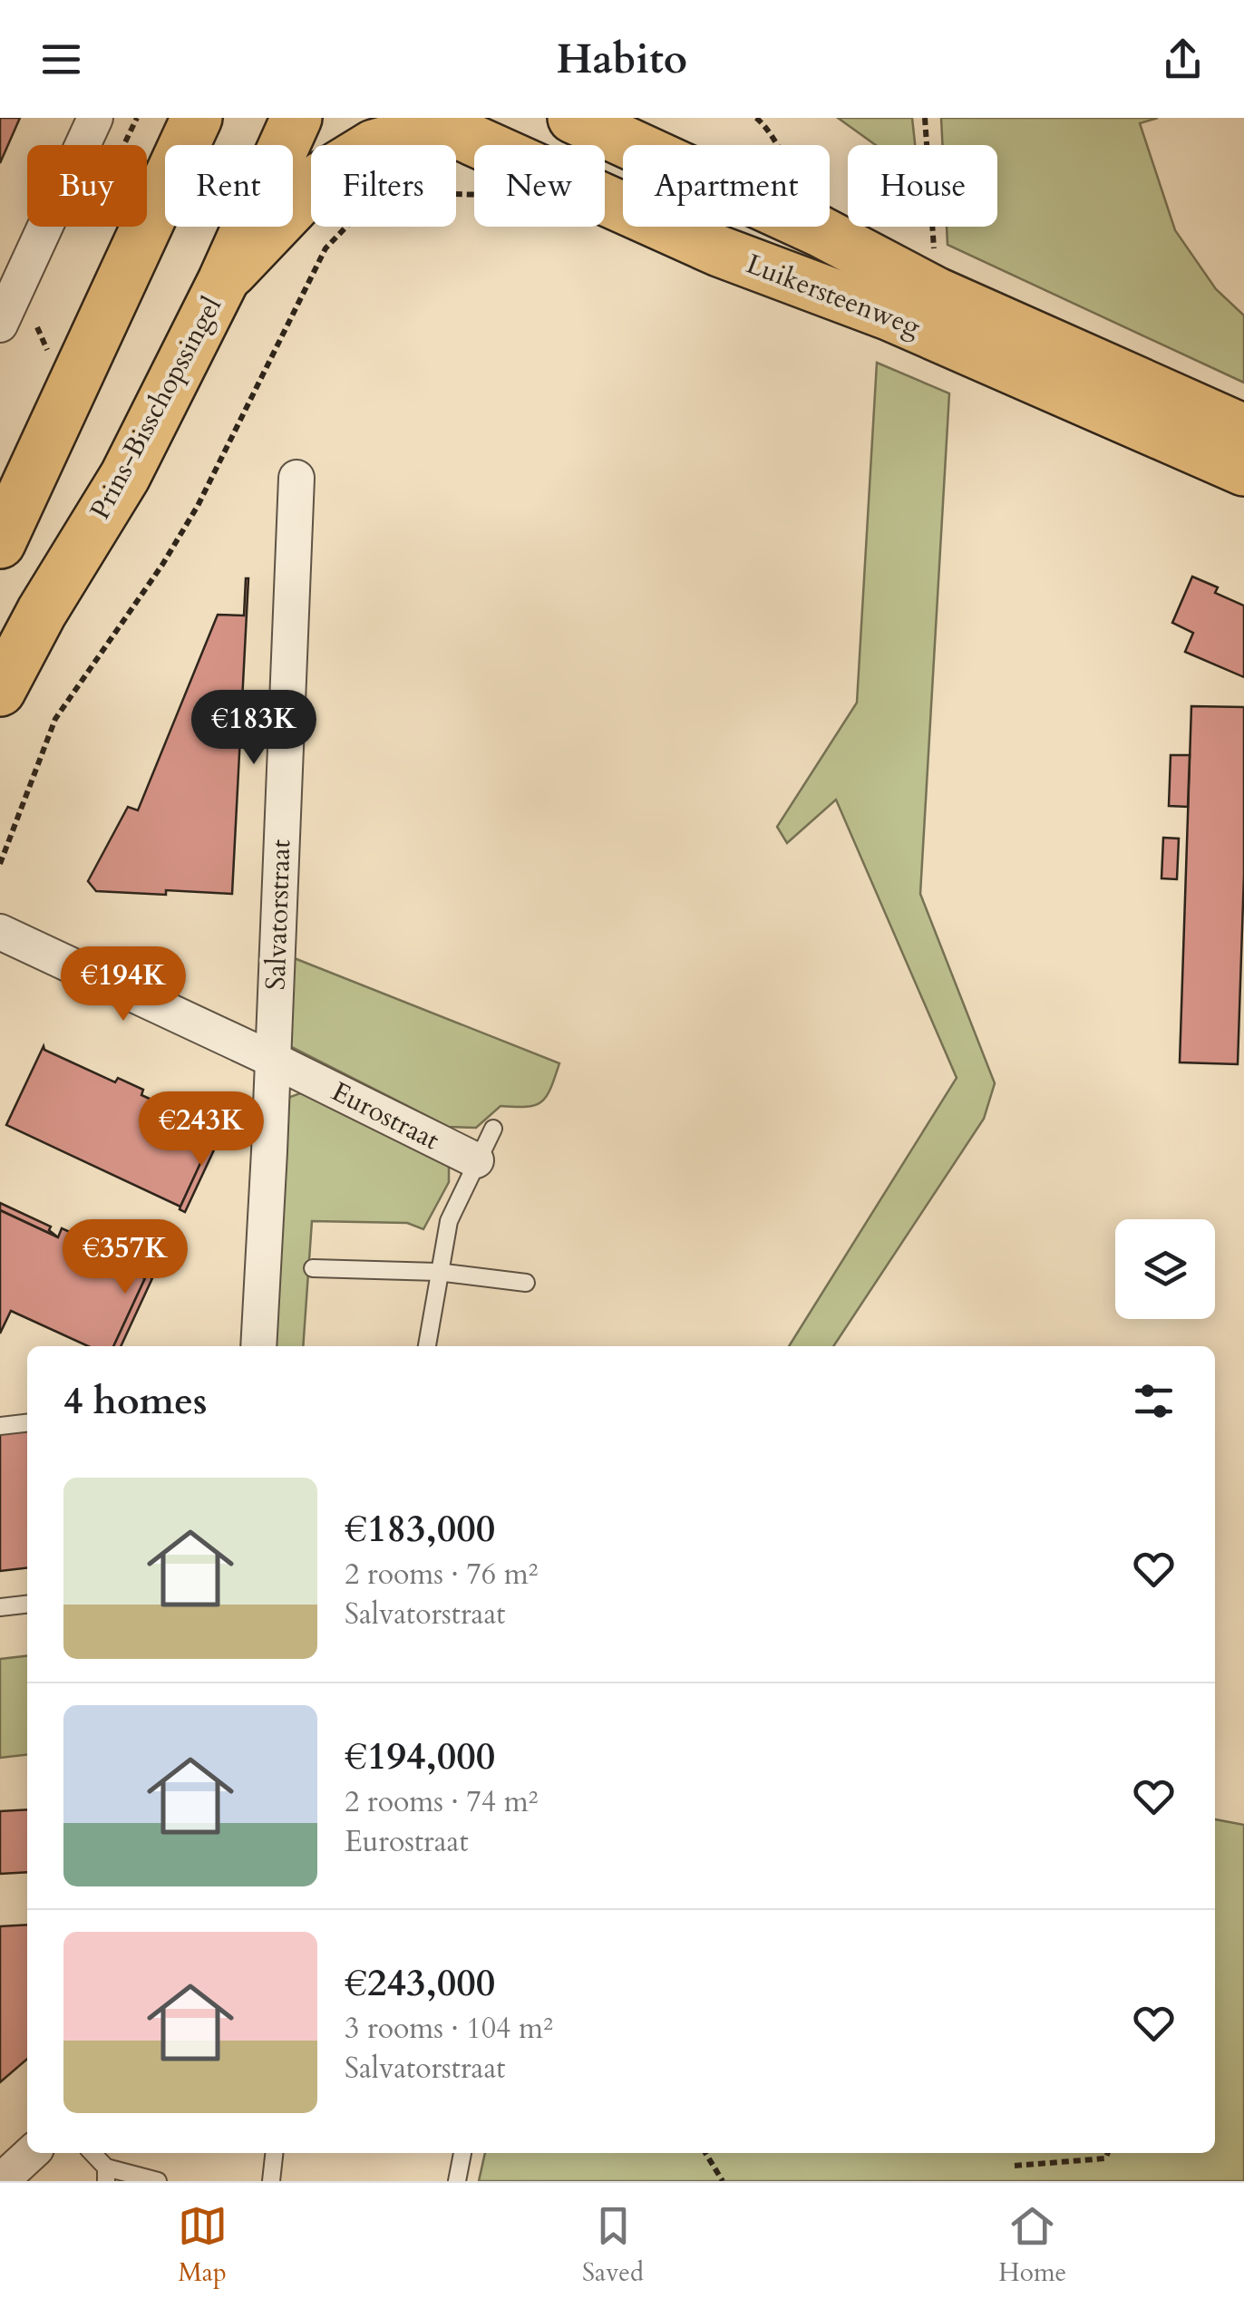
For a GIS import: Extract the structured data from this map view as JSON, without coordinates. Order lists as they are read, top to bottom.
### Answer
{
  "streets": {
    "main road": ["Luikersteenweg", "Prins-Bisschopssingel"],
    "street": ["Salvatorstraat", "Eurostraat"]
  },
  "crossings": [
    ["Salvatorstraat", "Eurostraat"]
  ],
  "page": {
    "header": "Habito",
    "chip": [
      "Buy",
      "Rent",
      "Filters",
      "New",
      "Apartment",
      "House"
    ],
    "price": [
      "€183K",
      "€194K",
      "€243K",
      "€357K"
    ],
    "heading": "4 homes",
    "list": [
      {
        "name": "€183,000",
        "note": "2 rooms · 76 m² · Salvatorstraat"
      },
      {
        "name": "€194,000",
        "note": "2 rooms · 74 m² · Eurostraat"
      },
      {
        "name": "€243,000",
        "note": "3 rooms · 104 m² · Salvatorstraat"
      }
    ],
    "tabs": ["Map", "Saved", "Home"]
  }
}
